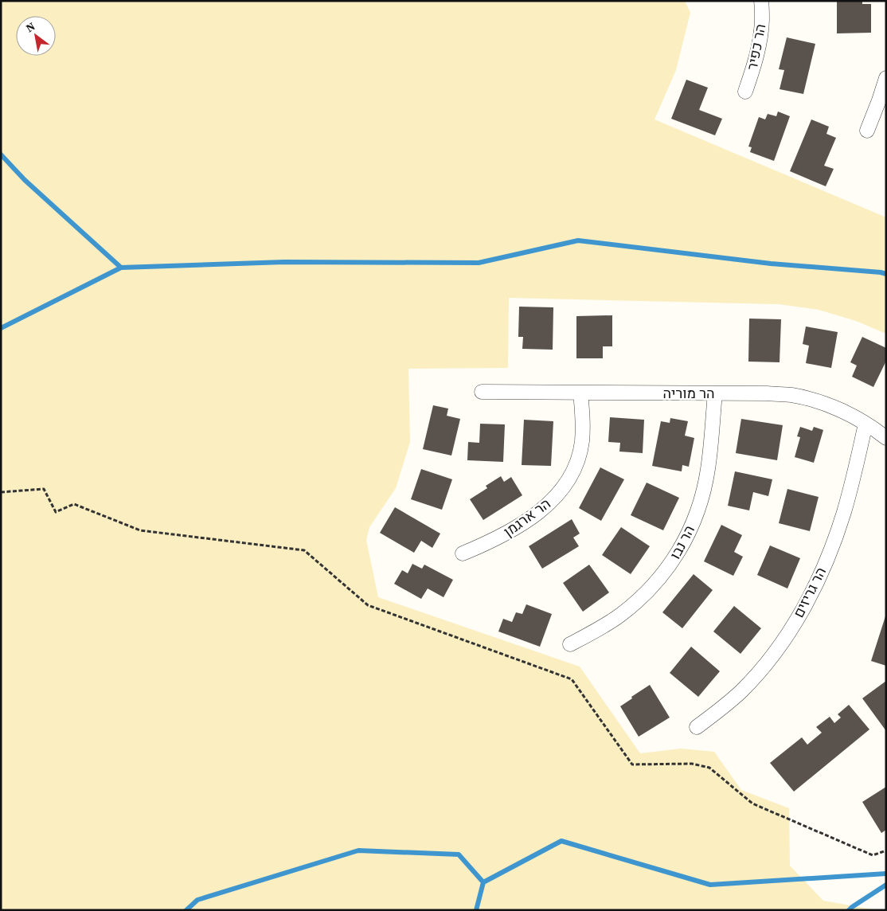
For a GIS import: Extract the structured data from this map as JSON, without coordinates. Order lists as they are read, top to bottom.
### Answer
{
  "streets": {
    "street": [
      "הר כפיר",
      "הר מוריה",
      "הר ארגמן",
      "הר נבו",
      "הר גריזים"
    ]
  },
  "crossings": [
    ["הר מוריה", "הר ארגמן"],
    ["הר מוריה", "הר נבו"],
    ["הר מוריה", "הר גריזים"]
  ],
  "north": "top left"
}
